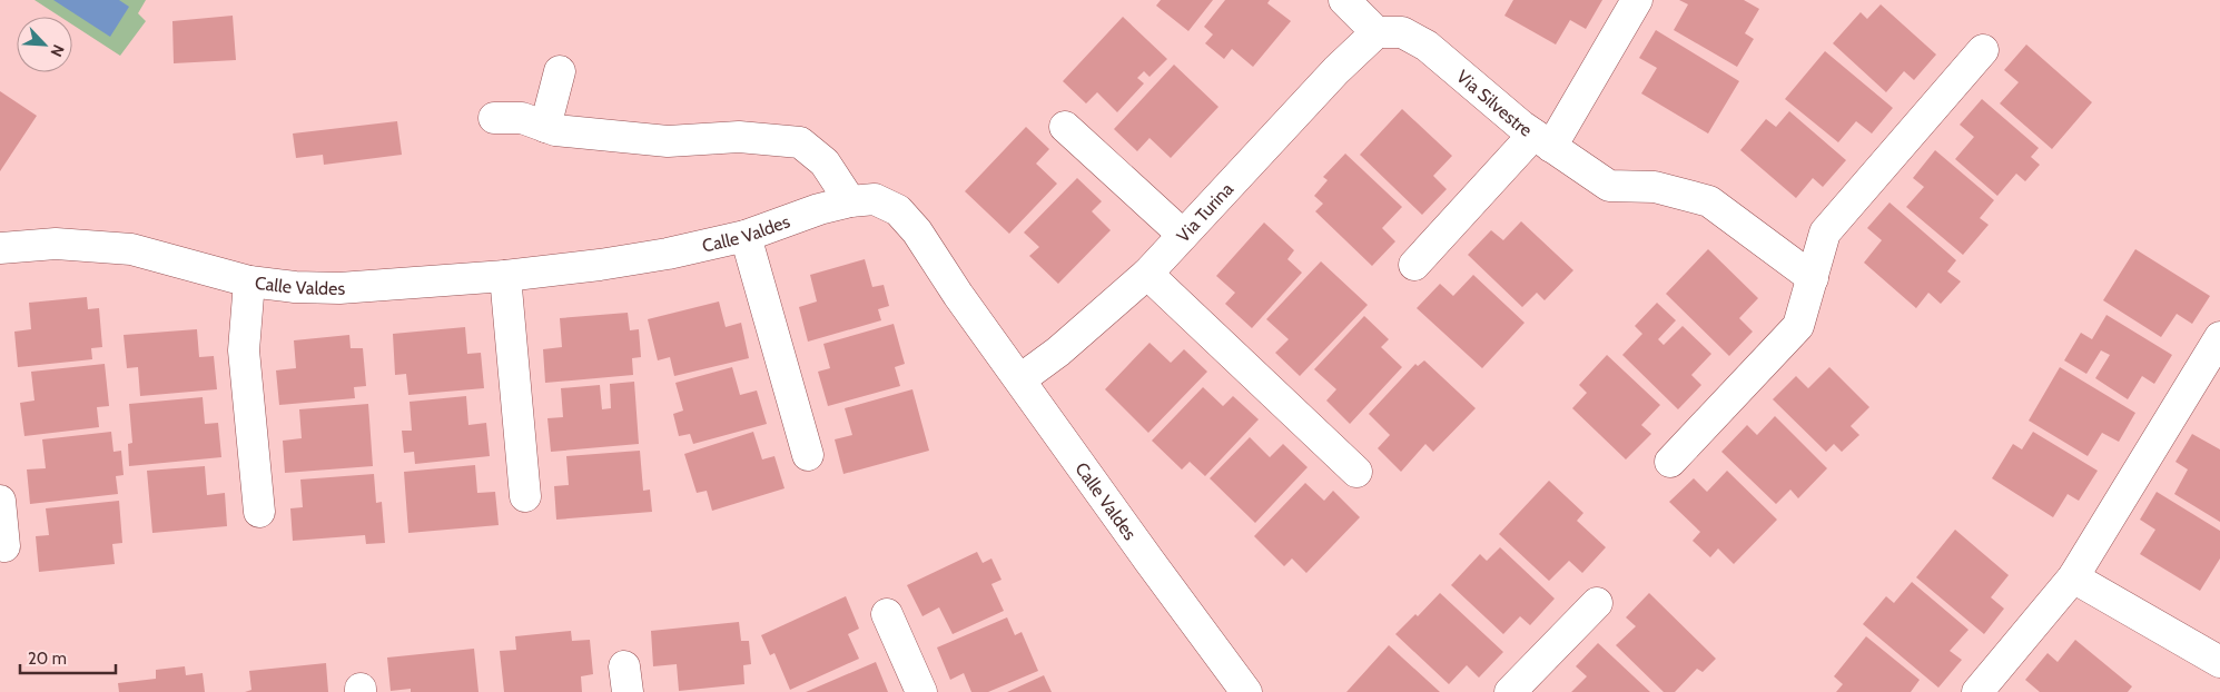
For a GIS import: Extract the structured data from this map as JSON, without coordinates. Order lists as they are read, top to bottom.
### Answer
{
  "streets": {
    "street": ["Via Silvestre", "Via Turina", "Calle Valdes"]
  },
  "crossings": [
    ["Via Silvestre", "Via Turina"],
    ["Via Turina", "Calle Valdes"]
  ],
  "scale_bar": "20 m",
  "north": "bottom right"
}
